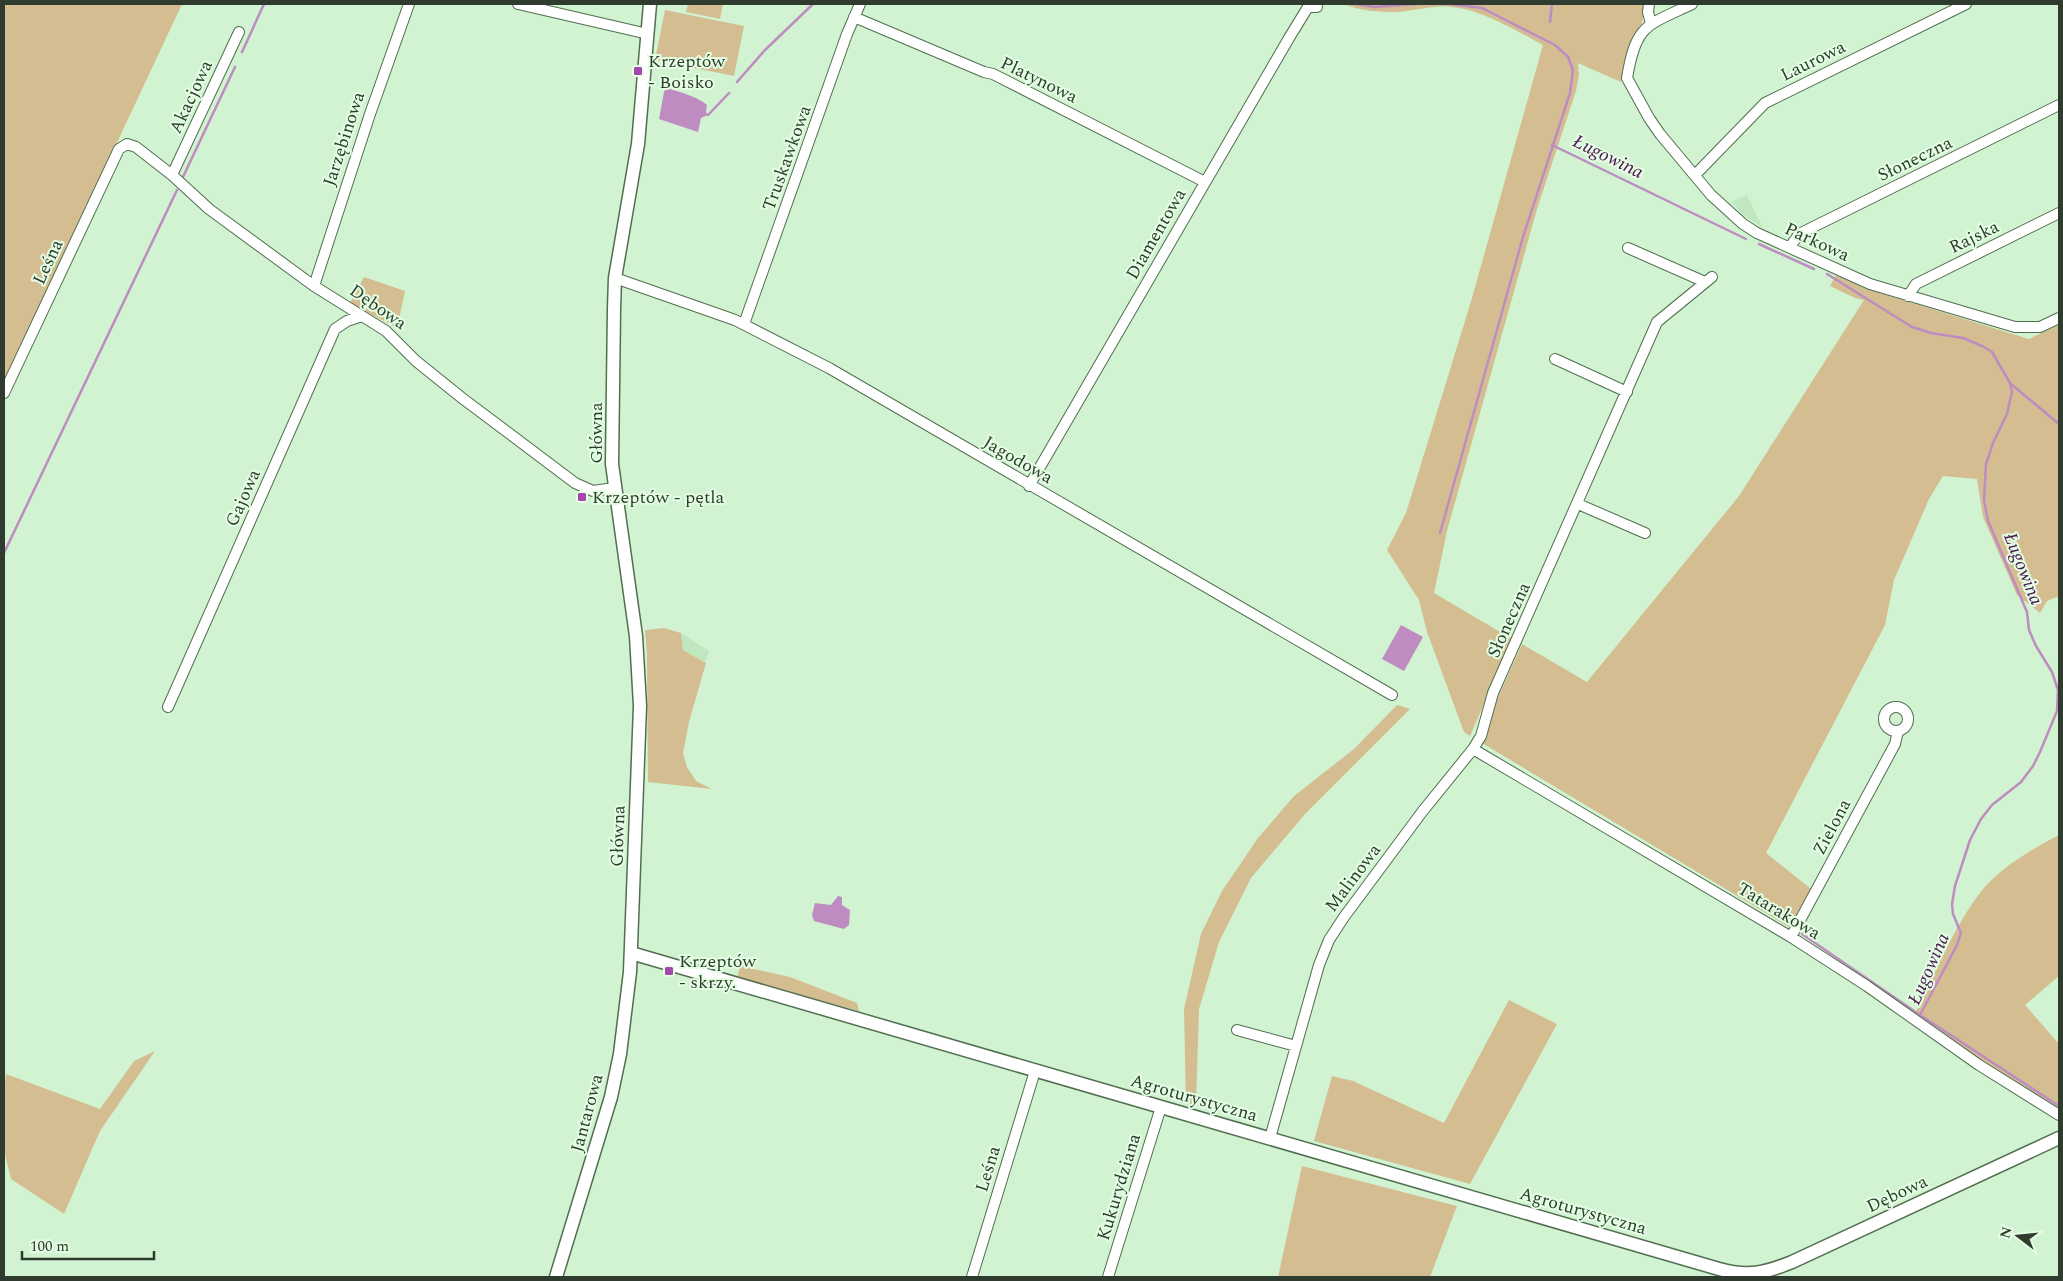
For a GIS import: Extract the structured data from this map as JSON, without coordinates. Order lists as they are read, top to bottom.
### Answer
{
  "streets": {
    "street": [
      "Laurowa",
      "Platynowa",
      "Akacjowa",
      "Jarzębinowa",
      "Truskawkowa",
      "Słoneczna",
      "Diamentowa",
      "Rajska",
      "Parkowa",
      "Leśna",
      "Dębowa",
      "Główna",
      "Jagodowa",
      "Gajowa",
      "Zielona",
      "Malinowa",
      "Tatarakowa",
      "Agroturystyczna",
      "Jantarowa",
      "Kukurydziana"
    ]
  },
  "crossings": [
    ["Laurowa", "Parkowa"],
    ["Platynowa", "Truskawkowa"],
    ["Platynowa", "Diamentowa"],
    ["Akacjowa", "Dębowa"],
    ["Jarzębinowa", "Dębowa"],
    ["Truskawkowa", "Jagodowa"],
    ["Słoneczna", "Parkowa"],
    ["Słoneczna", "Malinowa"],
    ["Słoneczna", "Tatarakowa"],
    ["Diamentowa", "Jagodowa"],
    ["Rajska", "Parkowa"],
    ["Leśna", "Dębowa"],
    ["Leśna", "Agroturystyczna"],
    ["Dębowa", "Główna"],
    ["Dębowa", "Gajowa"],
    ["Dębowa", "Agroturystyczna"],
    ["Główna", "Jagodowa"],
    ["Główna", "Agroturystyczna"],
    ["Główna", "Jantarowa"],
    ["Zielona", "Tatarakowa"],
    ["Malinowa", "Tatarakowa"],
    ["Malinowa", "Agroturystyczna"],
    ["Agroturystyczna", "Jantarowa"],
    ["Agroturystyczna", "Kukurydziana"]
  ],
  "water": ["Ługowina"],
  "places": {
    "transit": ["Krzeptów - Boisko", "Krzeptów - pętla", "Krzeptów - skrzy."]
  },
  "scale_bar": "100 m",
  "north": "left"
}
